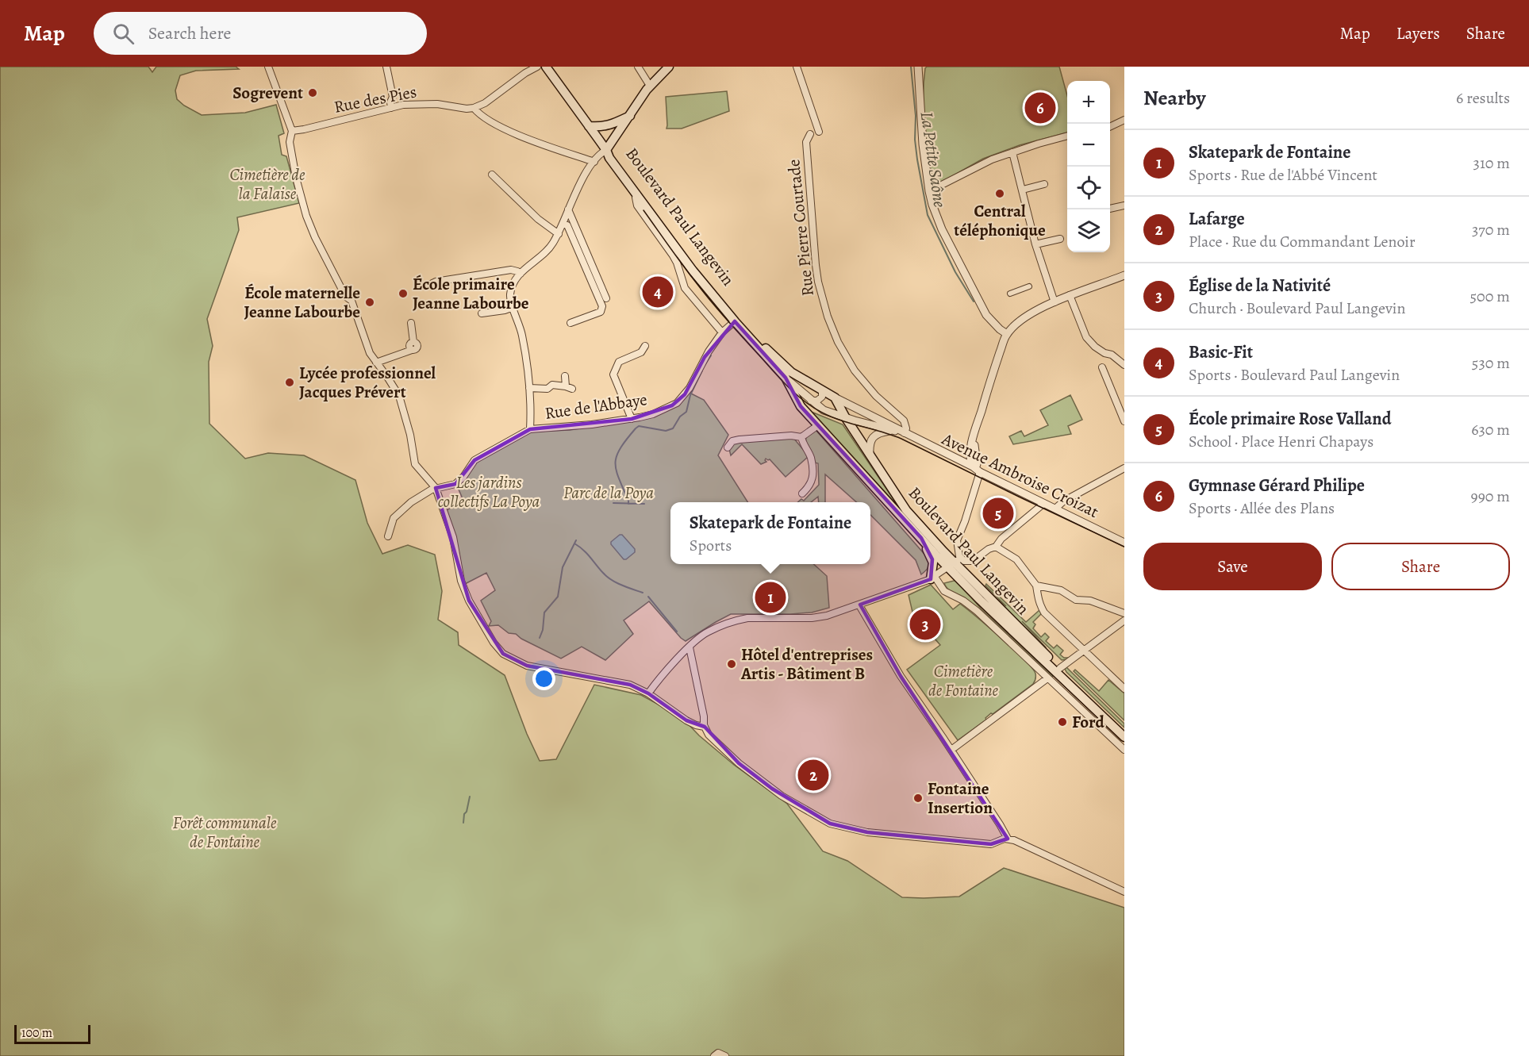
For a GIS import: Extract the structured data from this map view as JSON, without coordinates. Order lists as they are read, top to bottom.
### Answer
{
  "streets": {
    "main road": ["Boulevard Paul Langevin"],
    "street": [
      "Rue des Pies",
      "Rue Pierre Courtade",
      "Rue de l'Abbaye",
      "Avenue Ambroise Croizat"
    ]
  },
  "crossings": [
    ["Boulevard Paul Langevin", "Rue de l'Abbaye"],
    ["Boulevard Paul Langevin", "Avenue Ambroise Croizat"],
    ["Rue Pierre Courtade", "Avenue Ambroise Croizat"]
  ],
  "water": ["La Petite Saône"],
  "parks": [
    "Cimetière de la Falaise",
    "Les jardins collectifs La Poya",
    "Parc de la Poya",
    "Cimetière de Fontaine",
    "Forêt communale de Fontaine"
  ],
  "places": [
    "Sogrevent",
    "Central téléphonique",
    "École primaire Jeanne Labourbe",
    "École maternelle Jeanne Labourbe",
    "Lycée professionnel Jacques Prévert",
    "Hôtel d'entreprises Artis - Bâtiment B",
    "Ford",
    "Fontaine Insertion"
  ],
  "scale_bar": "100 m",
  "page": {
    "header": "Map",
    "search": "Search here",
    "nav": ["Map", "Layers", "Share"],
    "heading": ["Nearby", "6 results"],
    "map_buttons": ["+", "−"],
    "pins": [
      "6",
      "4",
      "5",
      "1",
      "3",
      "2"
    ],
    "list": [
      {
        "mark": "1",
        "name": "Skatepark de Fontaine",
        "note": "Sports · Rue de l'Abbé Vincent",
        "value": "310 m"
      },
      {
        "mark": "2",
        "name": "Lafarge",
        "note": "Place · Rue du Commandant Lenoir",
        "value": "370 m"
      },
      {
        "mark": "3",
        "name": "Église de la Nativité",
        "note": "Church · Boulevard Paul Langevin",
        "value": "500 m"
      },
      {
        "mark": "4",
        "name": "Basic-Fit",
        "note": "Sports · Boulevard Paul Langevin",
        "value": "530 m"
      },
      {
        "mark": "5",
        "name": "École primaire Rose Valland",
        "note": "School · Place Henri Chapays",
        "value": "630 m"
      },
      {
        "mark": "6",
        "name": "Gymnase Gérard Philipe",
        "note": "Sports · Allée des Plans",
        "value": "990 m"
      }
    ],
    "popup": ["Skatepark de Fontaine", "Sports"],
    "buttons": ["Save", "Share"],
    "scale": "100 m"
  }
}
